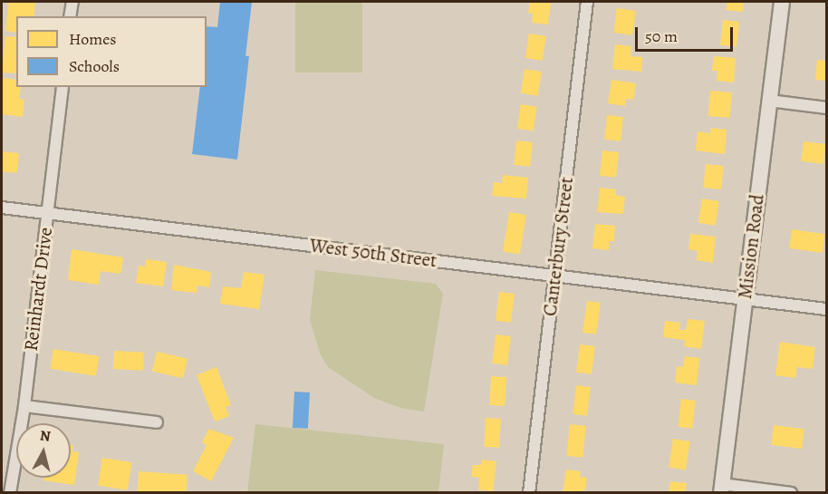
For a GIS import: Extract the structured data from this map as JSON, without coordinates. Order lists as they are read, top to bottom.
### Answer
{
  "streets": {
    "main road": ["Mission Road"],
    "street": ["Canterbury Street", "West 50th Street", "Reinhardt Drive"]
  },
  "crossings": [
    ["Canterbury Street", "West 50th Street"],
    ["Mission Road", "West 50th Street"],
    ["West 50th Street", "Reinhardt Drive"]
  ],
  "legend": ["Homes", "Schools"],
  "scale_bar": "50 m",
  "north": "top"
}
